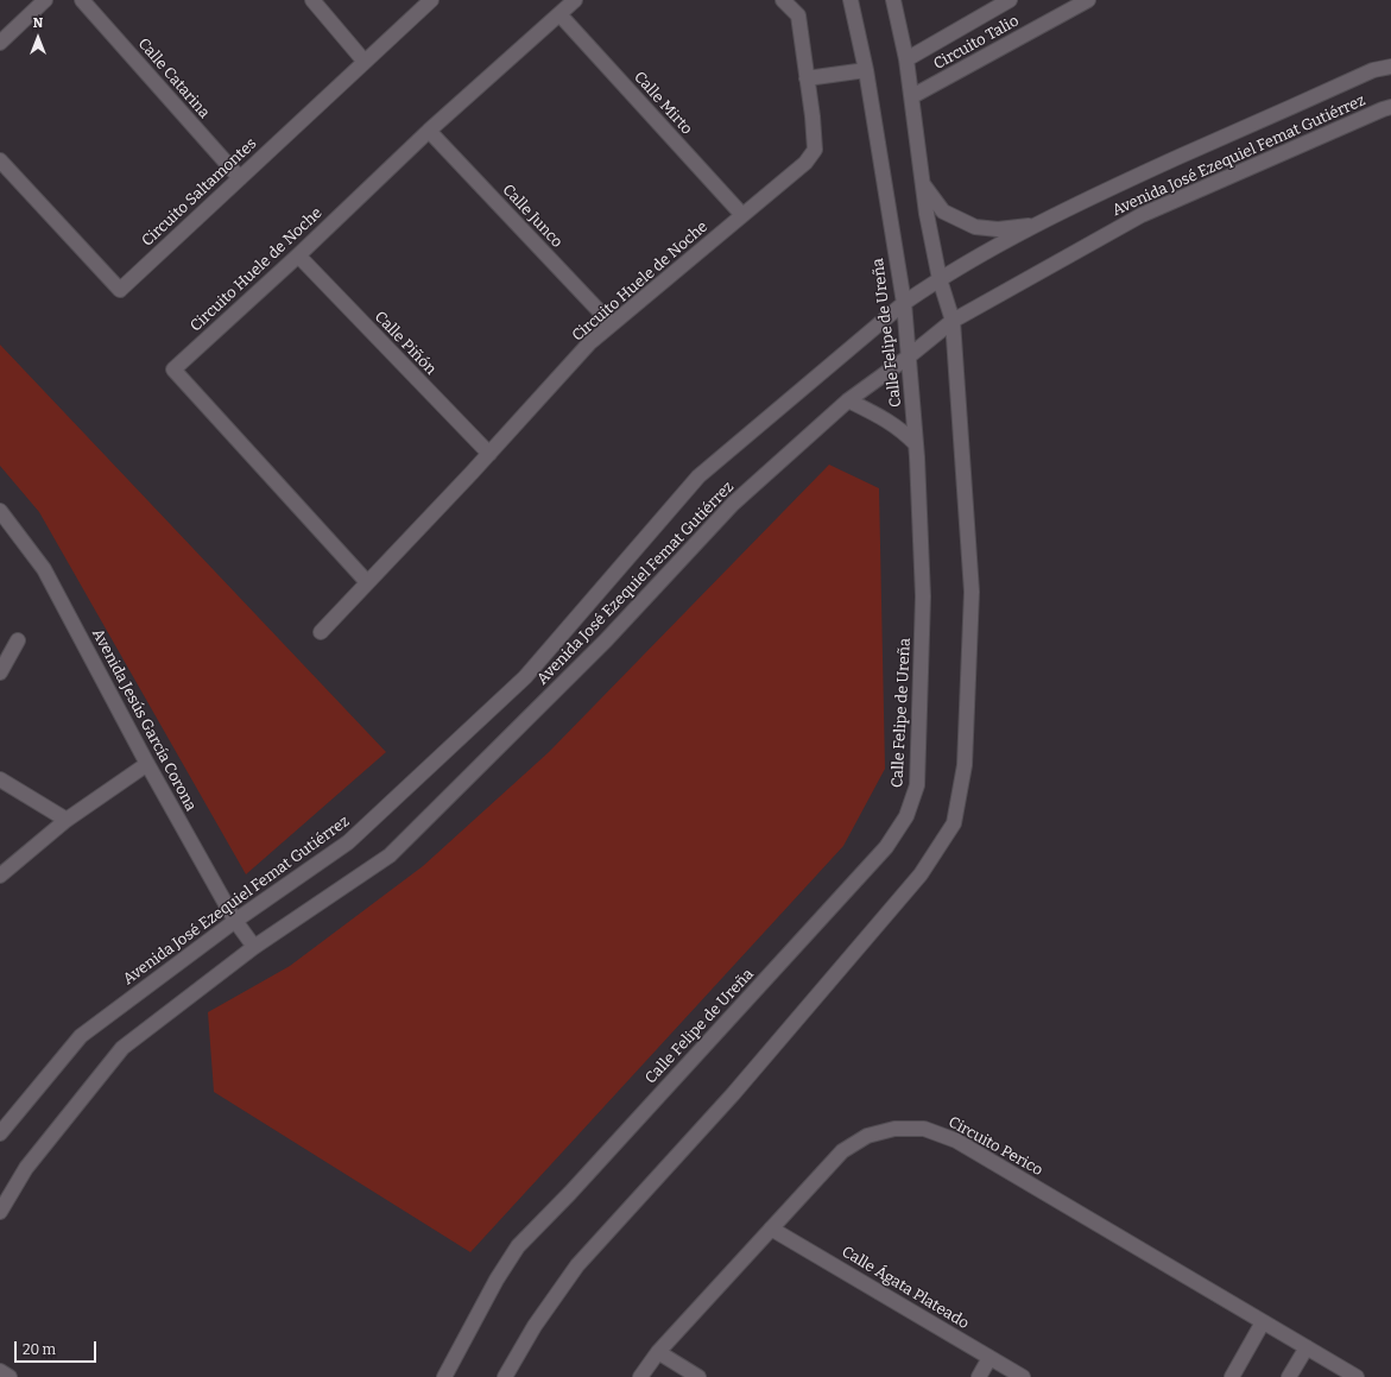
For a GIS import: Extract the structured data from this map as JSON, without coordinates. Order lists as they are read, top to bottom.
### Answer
{
  "streets": {
    "street": [
      "Circuito Talio",
      "Calle Catarina",
      "Calle Mirto",
      "Avenida José Ezequiel Femat Gutiérrez",
      "Circuito Saltamontes",
      "Calle Junco",
      "Circuito Huele de Noche",
      "Calle Felipe de Ureña",
      "Calle Piñón",
      "Avenida Jesús García Corona",
      "Circuito Perico",
      "Calle Ágata Plateado"
    ]
  },
  "crossings": [
    ["Calle Catarina", "Circuito Saltamontes"],
    ["Calle Mirto", "Circuito Huele de Noche"],
    ["Avenida José Ezequiel Femat Gutiérrez", "Calle Felipe de Ureña"],
    ["Avenida José Ezequiel Femat Gutiérrez", "Avenida Jesús García Corona"],
    ["Calle Junco", "Circuito Huele de Noche"],
    ["Circuito Huele de Noche", "Calle Piñón"],
    ["Circuito Perico", "Calle Ágata Plateado"]
  ],
  "scale_bar": "20 m",
  "north": "top"
}
